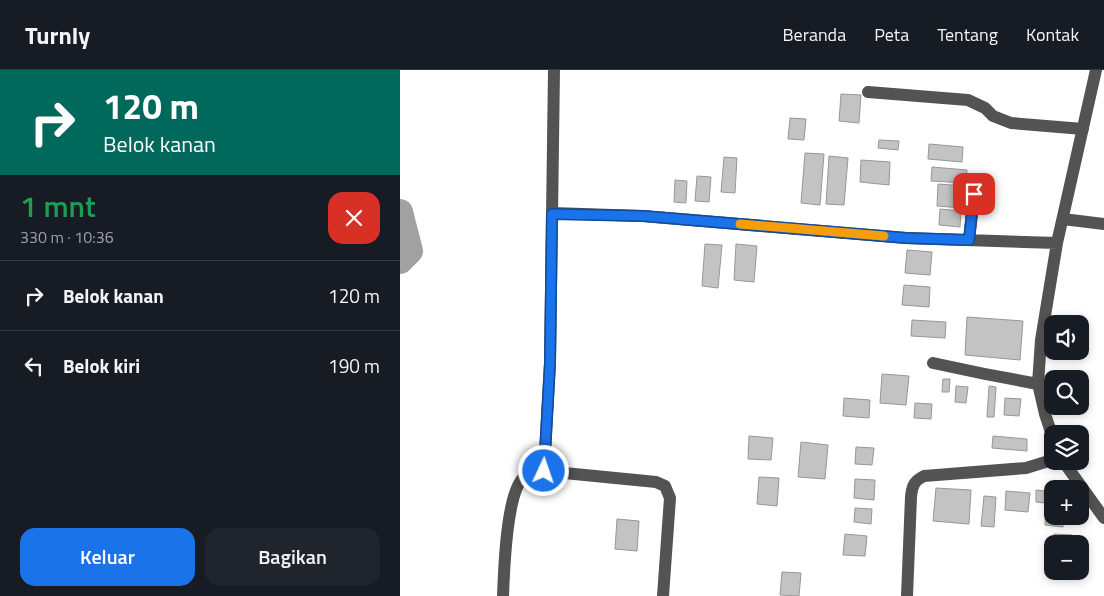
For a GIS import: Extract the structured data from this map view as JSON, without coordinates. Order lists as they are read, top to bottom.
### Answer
{
  "page": {
    "header": "Turnly",
    "nav": [
      "Beranda",
      "Peta",
      "Tentang",
      "Kontak"
    ],
    "turn": ["120 m", "Belok kanan"],
    "heading": ["1 mnt", "330 m · 10:36"],
    "list": [
      {
        "name": "Belok kanan",
        "value": "120 m"
      },
      {
        "name": "Belok kiri",
        "value": "190 m"
      }
    ],
    "map_buttons": ["+", "−"],
    "buttons": ["Keluar", "Bagikan"]
  }
}
